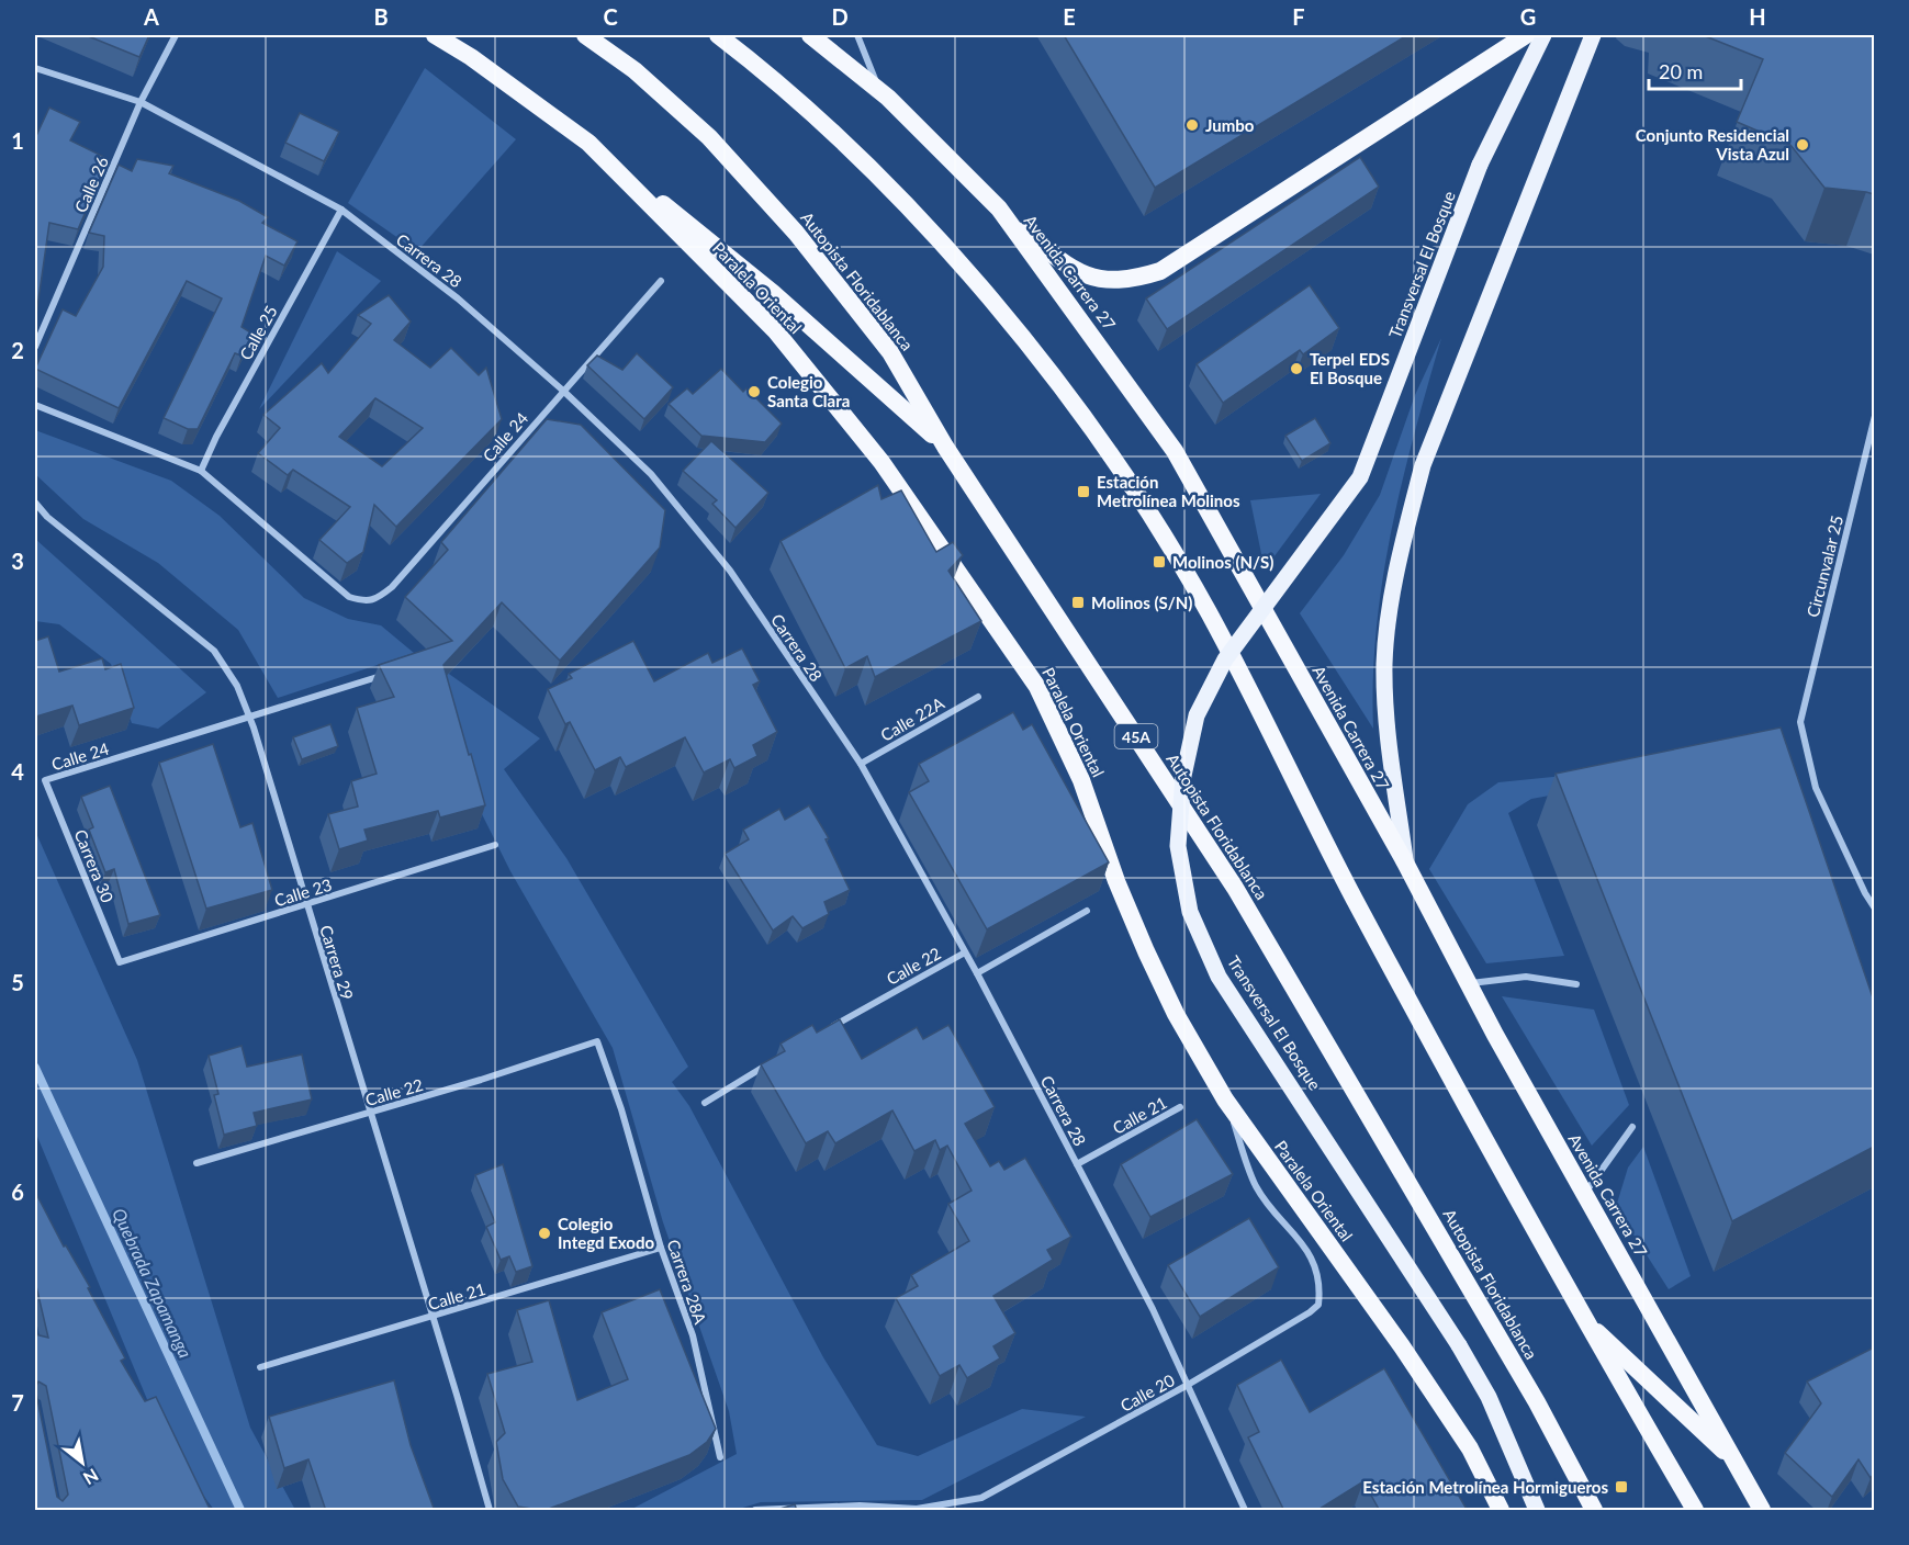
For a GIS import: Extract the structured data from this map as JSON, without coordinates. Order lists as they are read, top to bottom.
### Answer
{
  "streets": {
    "highway": [
      "Avenida Carrera 27",
      "Autopista Floridablanca",
      "Paralela Oriental",
      "45A"
    ],
    "main road": ["Transversal El Bosque"],
    "street": [
      "Calle 26",
      "Carrera 28",
      "Calle 25",
      "Calle 24",
      "Circunvalar 25",
      "Calle 22A",
      "Carrera 30",
      "Calle 23",
      "Carrera 29",
      "Calle 22",
      "Calle 21",
      "Carrera 28A",
      "Calle 20"
    ]
  },
  "crossings": [
    ["Calle 26", "Carrera 28"],
    ["Carrera 28", "Calle 25"],
    ["Carrera 28", "Calle 24"],
    ["Carrera 28", "Calle 22A"],
    ["Carrera 28", "Calle 22"],
    ["Carrera 28", "Calle 21"],
    ["Carrera 28", "Calle 20"],
    ["Paralela Oriental", "Calle 20"],
    ["Calle 25", "Calle 24"],
    ["Calle 24", "Carrera 30"],
    ["Calle 24", "Carrera 29"],
    ["Carrera 30", "Calle 23"],
    ["Calle 23", "Carrera 29"],
    ["Carrera 29", "Calle 22"],
    ["Carrera 29", "Calle 21"],
    ["Calle 22", "Carrera 28A"],
    ["Calle 21", "Carrera 28A"]
  ],
  "water": ["Quebrada Zapamanga"],
  "places": {
    "other": [
      "Jumbo",
      "Conjunto Residencial Vista Azul",
      "Terpel EDS El Bosque",
      "Colegio Santa Clara",
      "Colegio Integd Exodo"
    ],
    "transit": [
      "Estación Metrolínea Molinos",
      "Molinos (N/S)",
      "Molinos (S/N)",
      "Estación Metrolínea Hormigueros"
    ]
  },
  "scale_bar": "20 m",
  "north": "bottom right",
  "grid": {
    "columns": [
      "A",
      "B",
      "C",
      "D",
      "E",
      "F",
      "G",
      "H"
    ],
    "rows": [
      "1",
      "2",
      "3",
      "4",
      "5",
      "6",
      "7"
    ]
  }
}
